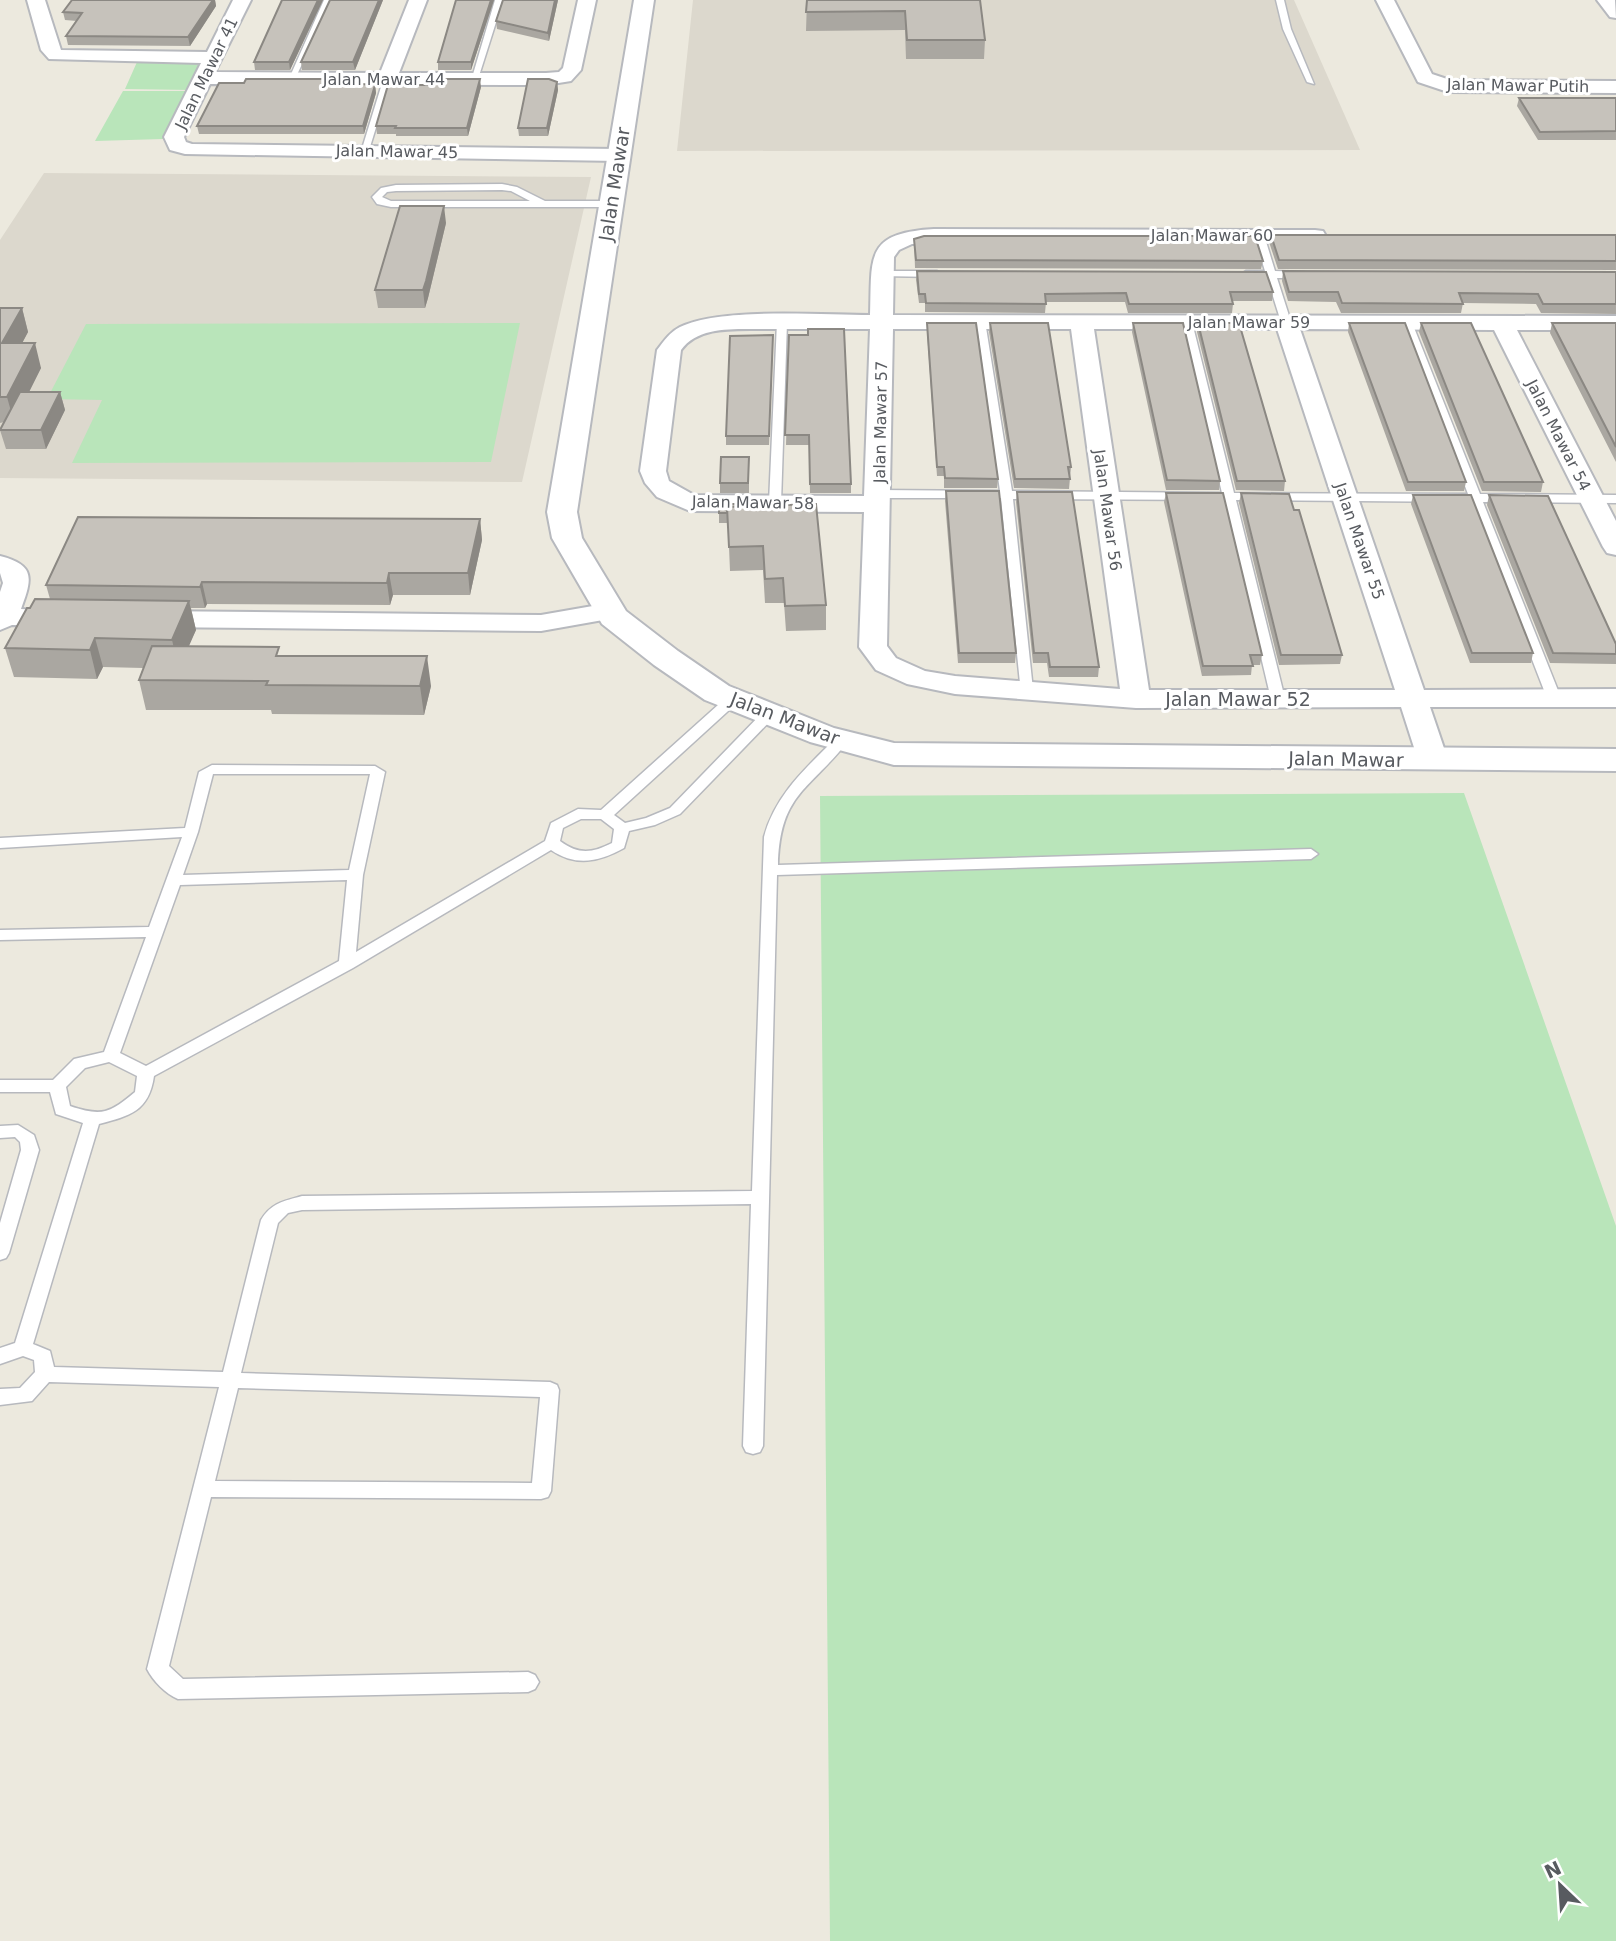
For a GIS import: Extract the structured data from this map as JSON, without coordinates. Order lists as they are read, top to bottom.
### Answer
{
  "streets": {
    "street": [
      "Jalan Mawar 41",
      "Jalan Mawar 44",
      "Jalan Mawar Putih",
      "Jalan Mawar 45",
      "Jalan Mawar",
      "Jalan Mawar 60",
      "Jalan Mawar 59",
      "Jalan Mawar 57",
      "Jalan Mawar 54",
      "Jalan Mawar 58",
      "Jalan Mawar 56",
      "Jalan Mawar 55",
      "Jalan Mawar 52"
    ]
  },
  "crossings": [
    ["Jalan Mawar 41", "Jalan Mawar 44"],
    ["Jalan Mawar 41", "Jalan Mawar 45"],
    ["Jalan Mawar 45", "Jalan Mawar"],
    ["Jalan Mawar", "Jalan Mawar 55"],
    ["Jalan Mawar 60", "Jalan Mawar 57"],
    ["Jalan Mawar 59", "Jalan Mawar 57"],
    ["Jalan Mawar 59", "Jalan Mawar 54"],
    ["Jalan Mawar 59", "Jalan Mawar 58"],
    ["Jalan Mawar 59", "Jalan Mawar 56"],
    ["Jalan Mawar 59", "Jalan Mawar 55"],
    ["Jalan Mawar 57", "Jalan Mawar 58"],
    ["Jalan Mawar 57", "Jalan Mawar 52"],
    ["Jalan Mawar 56", "Jalan Mawar 52"],
    ["Jalan Mawar 55", "Jalan Mawar 52"]
  ],
  "north": "top left"
}
